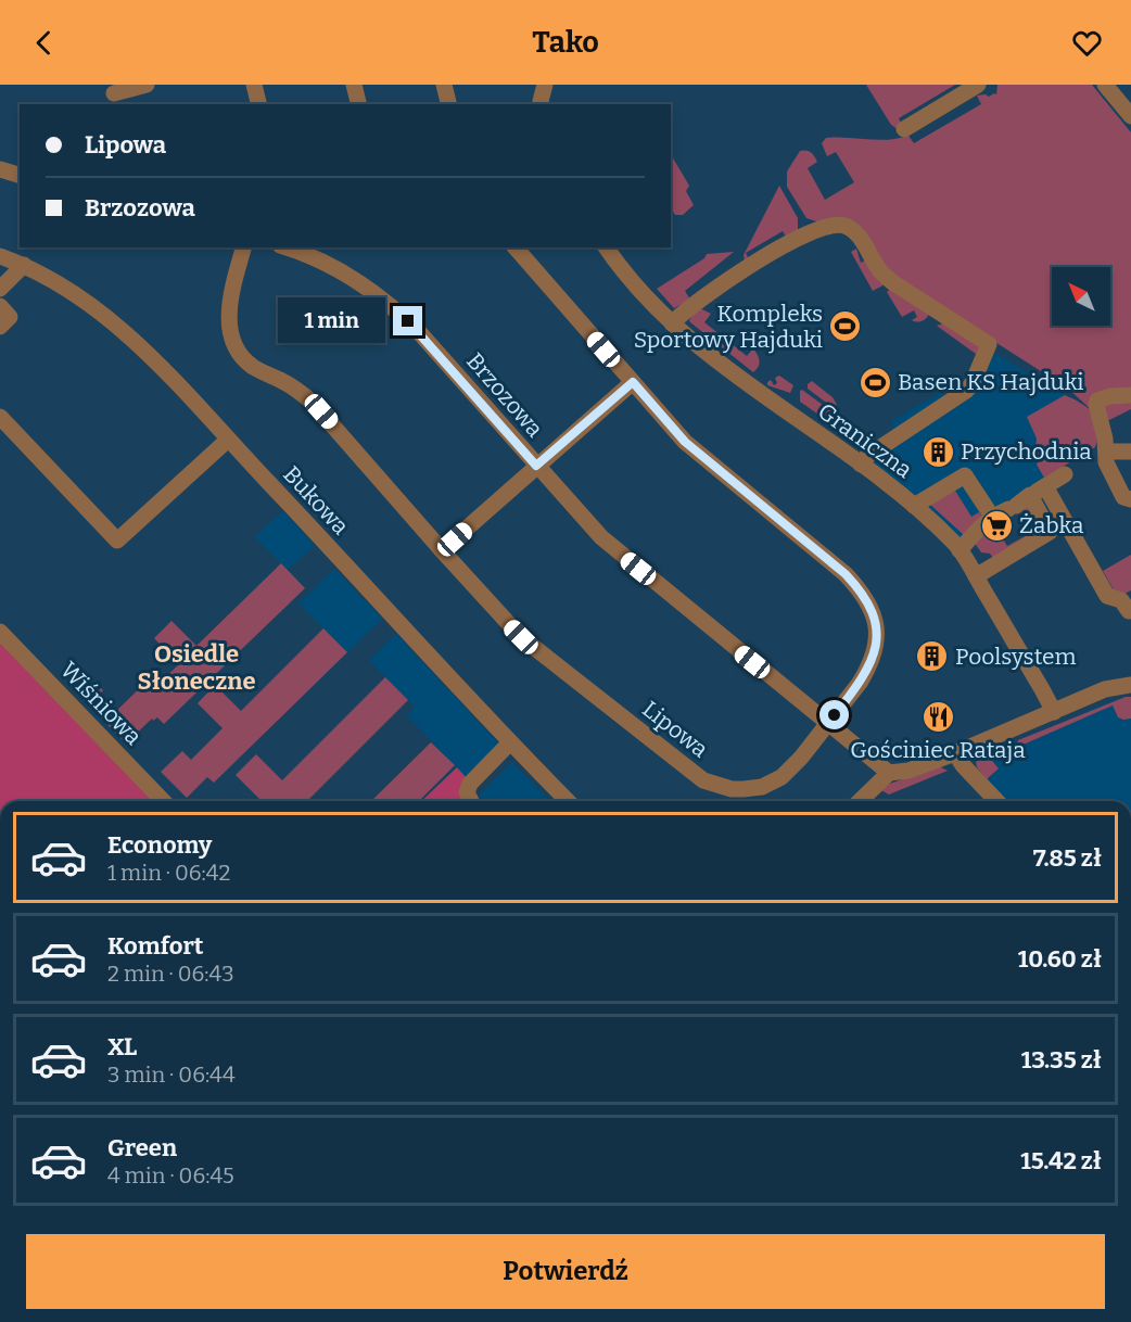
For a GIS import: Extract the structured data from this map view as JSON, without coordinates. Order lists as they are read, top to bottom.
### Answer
{
  "streets": {
    "street": [
      "Brzozowa",
      "Graniczna",
      "Bukowa",
      "Wiśniowa",
      "Lipowa"
    ]
  },
  "crossings": [
    ["Brzozowa", "Lipowa"]
  ],
  "districts": ["Osiedle Słoneczne"],
  "places": {
    "sports": ["Kompleks Sportowy Hajduki", "Basen KS Hajduki"],
    "building": ["Przychodnia", "Poolsystem"],
    "supermarket": ["Żabka"],
    "restaurant": ["Gościniec Rataja"]
  },
  "north": "top left",
  "page": {
    "header": "Tako",
    "banner": ["Lipowa", "Brzozowa"],
    "bubble": "1 min",
    "list": [
      {
        "name": "Economy",
        "note": "1 min · 06:42",
        "value": "7.85 zł"
      },
      {
        "name": "Komfort",
        "note": "2 min · 06:43",
        "value": "10.60 zł"
      },
      {
        "name": "XL",
        "note": "3 min · 06:44",
        "value": "13.35 zł"
      },
      {
        "name": "Green",
        "note": "4 min · 06:45",
        "value": "15.42 zł"
      }
    ],
    "buttons": "Potwierdź"
  }
}
